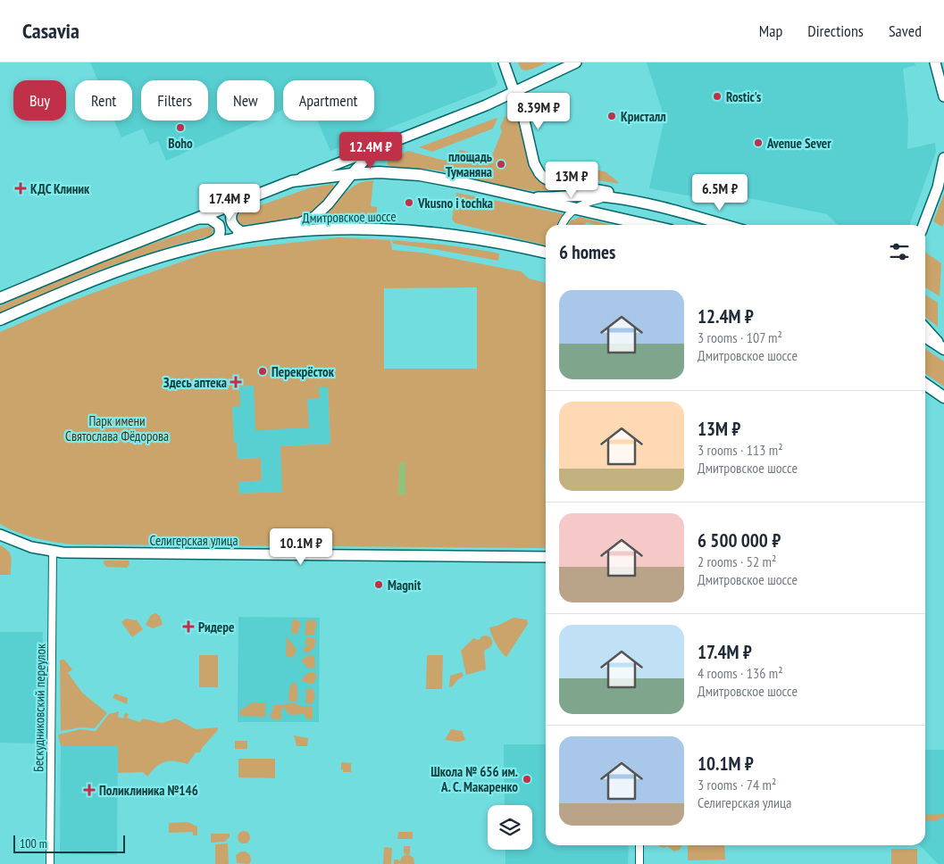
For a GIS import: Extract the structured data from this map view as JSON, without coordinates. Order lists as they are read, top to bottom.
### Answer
{
  "streets": {
    "main road": ["Дмитровское шоссе"],
    "street": ["Селигерская улица", "Бескудниковский переулок"]
  },
  "crossings": [
    ["Селигерская улица", "Бескудниковский переулок"]
  ],
  "parks": ["Парк имени Святослава Фёдорова"],
  "places": {
    "other": [
      "Rostic's",
      "Кристалл",
      "Boho",
      "Avenue Sever",
      "площадь Туманяна",
      "Vkusno i tochka",
      "Перекрёсток",
      "Magnit",
      "Школа № 656 им. А. С. Макаренко"
    ],
    "health": [
      "КДС Клиник",
      "Здесь аптека",
      "Ридере",
      "Поликлиника №146"
    ]
  },
  "scale_bar": "100 m",
  "page": {
    "header": "Casavia",
    "nav": ["Map", "Directions", "Saved"],
    "chip": [
      "Buy",
      "Rent",
      "Filters",
      "New",
      "Apartment"
    ],
    "price": [
      "8.39M ₽",
      "12.4M ₽",
      "13M ₽",
      "6.5M ₽",
      "17.4M ₽",
      "10.1M ₽"
    ],
    "heading": "6 homes",
    "list": [
      {
        "name": "12.4M ₽",
        "note": "3 rooms · 107 m² · Дмитровское шоссе"
      },
      {
        "name": "13M ₽",
        "note": "3 rooms · 113 m² · Дмитровское шоссе"
      },
      {
        "name": "6 500 000 ₽",
        "note": "2 rooms · 52 m² · Дмитровское шоссе"
      },
      {
        "name": "17.4M ₽",
        "note": "4 rooms · 136 m² · Дмитровское шоссе"
      },
      {
        "name": "10.1M ₽",
        "note": "3 rooms · 74 m² · Селигерская улица"
      }
    ],
    "scale": "100 m"
  }
}
